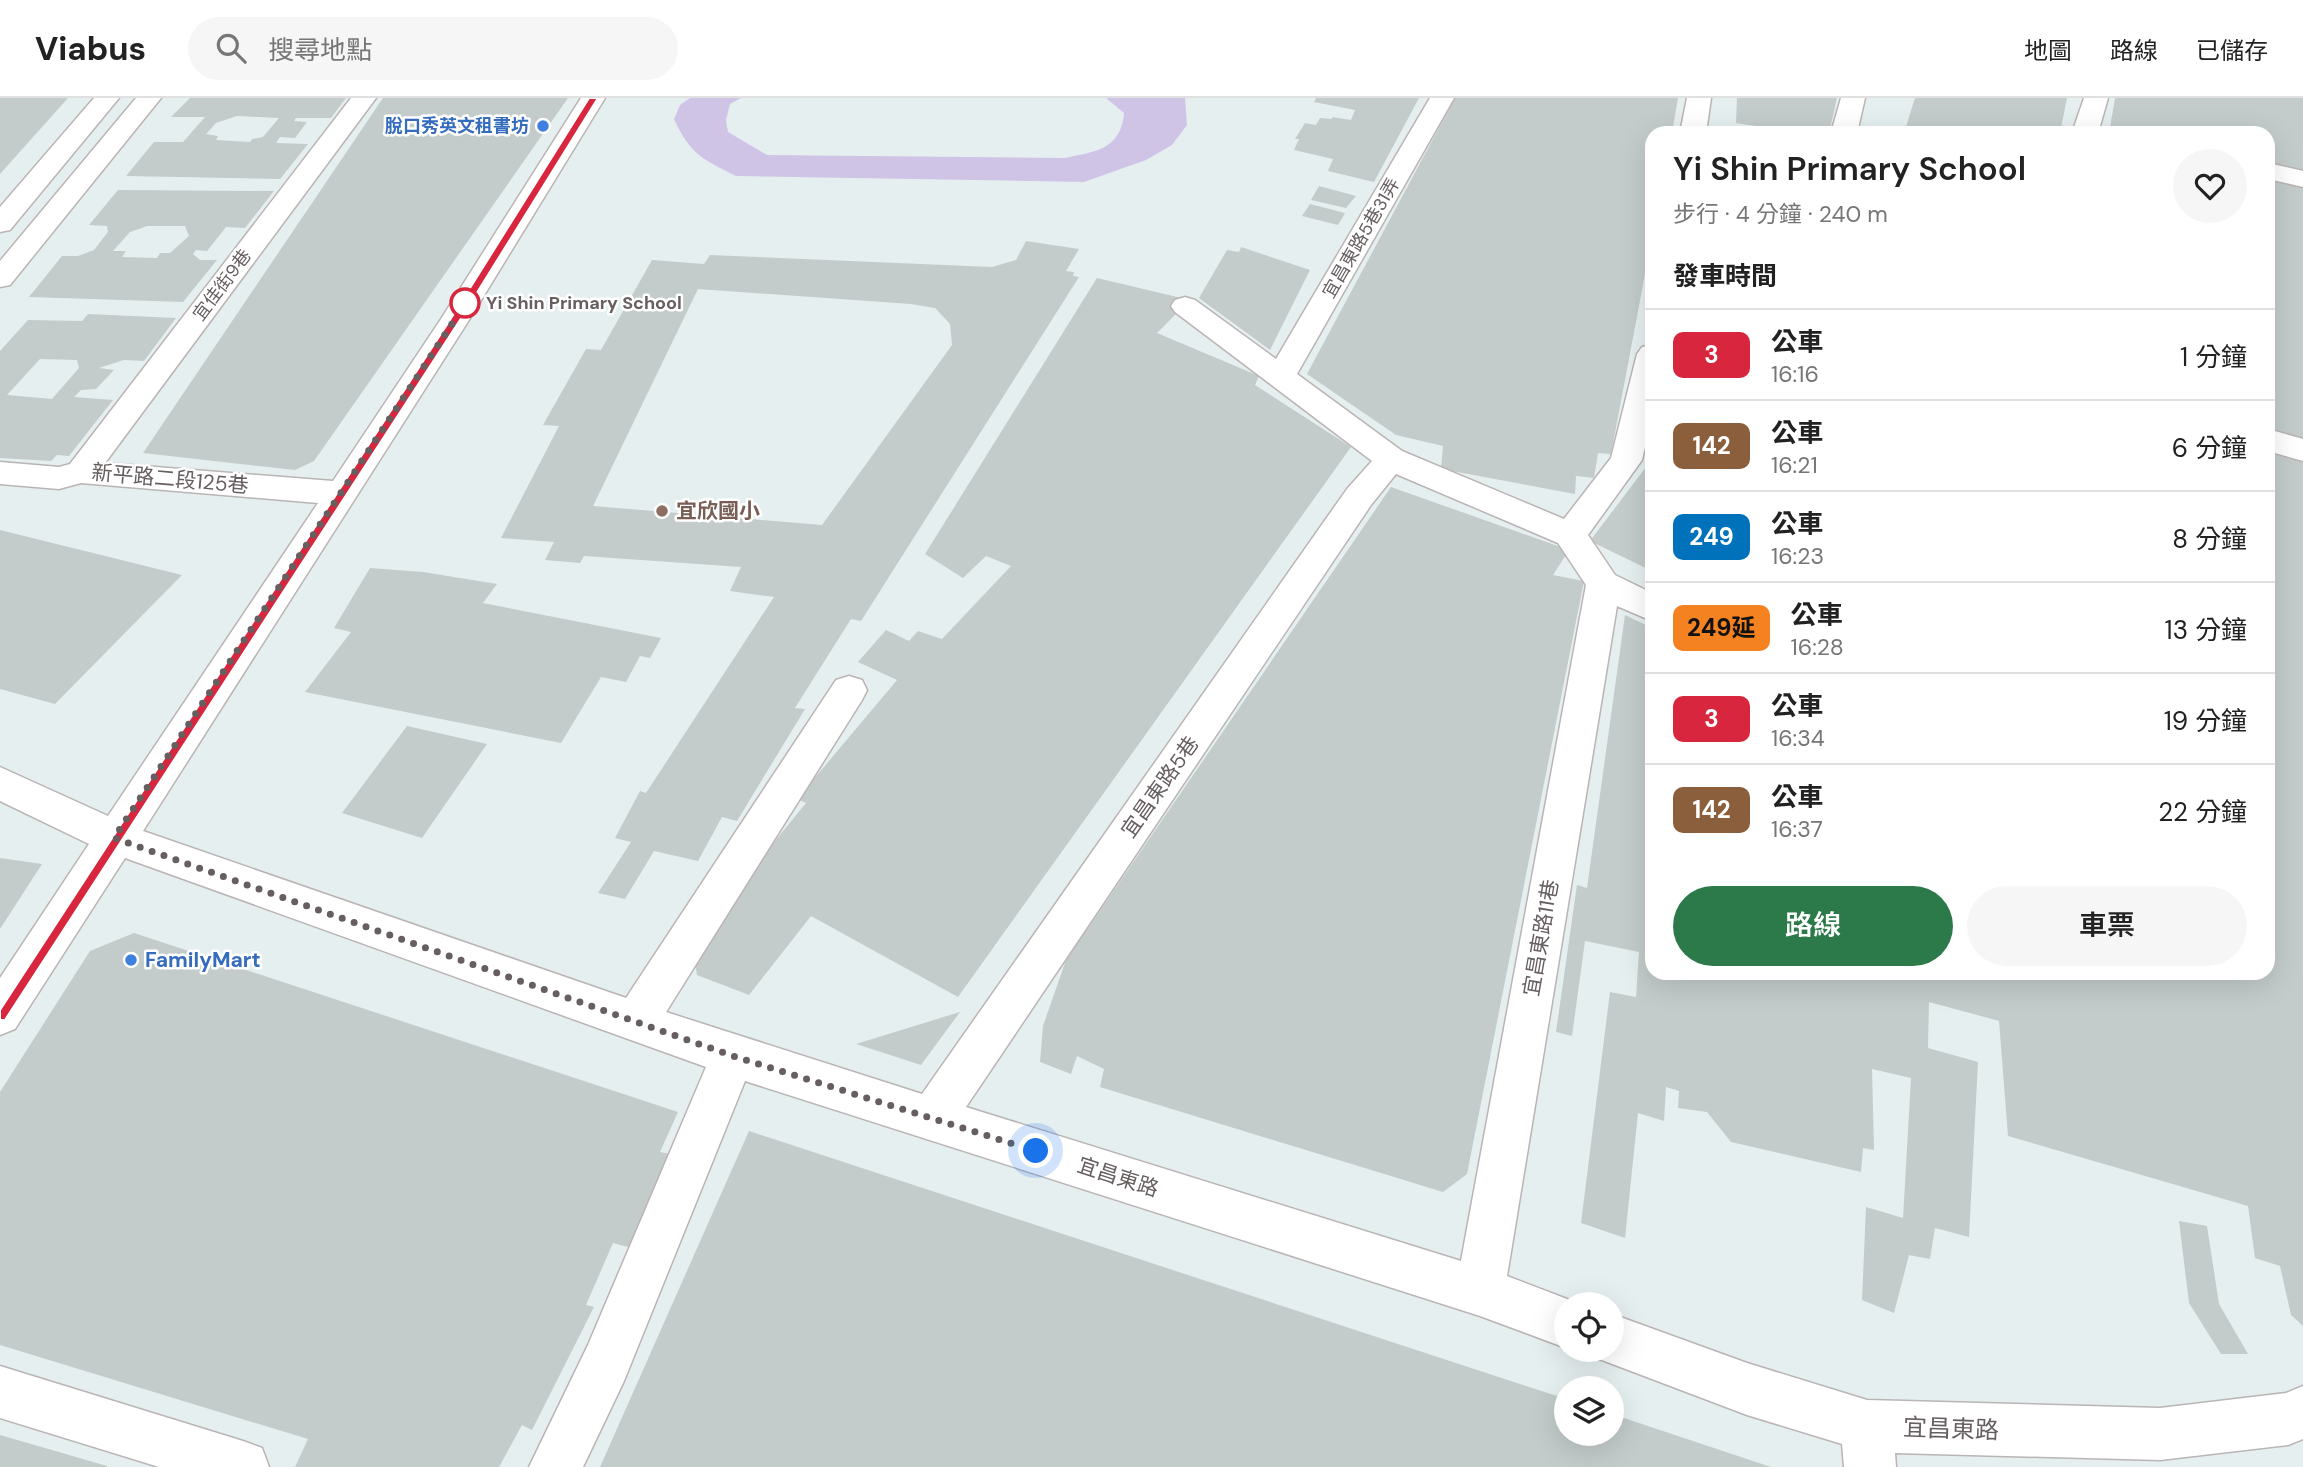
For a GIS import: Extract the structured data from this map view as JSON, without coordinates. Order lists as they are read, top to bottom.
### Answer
{
  "streets": {
    "street": [
      "宜昌東路5巷31弄",
      "宜佳街9巷",
      "新平路二段125巷",
      "宜昌東路5巷",
      "宜昌東路11巷",
      "宜昌東路"
    ]
  },
  "crossings": [
    ["宜佳街9巷", "新平路二段125巷"],
    ["宜昌東路5巷", "宜昌東路"],
    ["宜昌東路11巷", "宜昌東路"]
  ],
  "places": [
    "脫口秀英文租書坊",
    "Yi Shin Primary School",
    "宜欣國小",
    "FamilyMart"
  ],
  "lines": ["bus line 3"],
  "page": {
    "header": "Viabus",
    "search": "搜尋地點",
    "nav": ["地圖", "路線", "已儲存"],
    "heading": [
      ["Yi Shin Primary School", "步行 · 4 分鐘 · 240 m"],
      "發車時間"
    ],
    "list": [
      {
        "mark": "3",
        "name": "公車",
        "note": "16:16",
        "value": "1 分鐘"
      },
      {
        "mark": "142",
        "name": "公車",
        "note": "16:21",
        "value": "6 分鐘"
      },
      {
        "mark": "249",
        "name": "公車",
        "note": "16:23",
        "value": "8 分鐘"
      },
      {
        "mark": "249延",
        "name": "公車",
        "note": "16:28",
        "value": "13 分鐘"
      },
      {
        "mark": "3",
        "name": "公車",
        "note": "16:34",
        "value": "19 分鐘"
      },
      {
        "mark": "142",
        "name": "公車",
        "note": "16:37",
        "value": "22 分鐘"
      }
    ],
    "buttons": ["路線", "車票"]
  }
}
